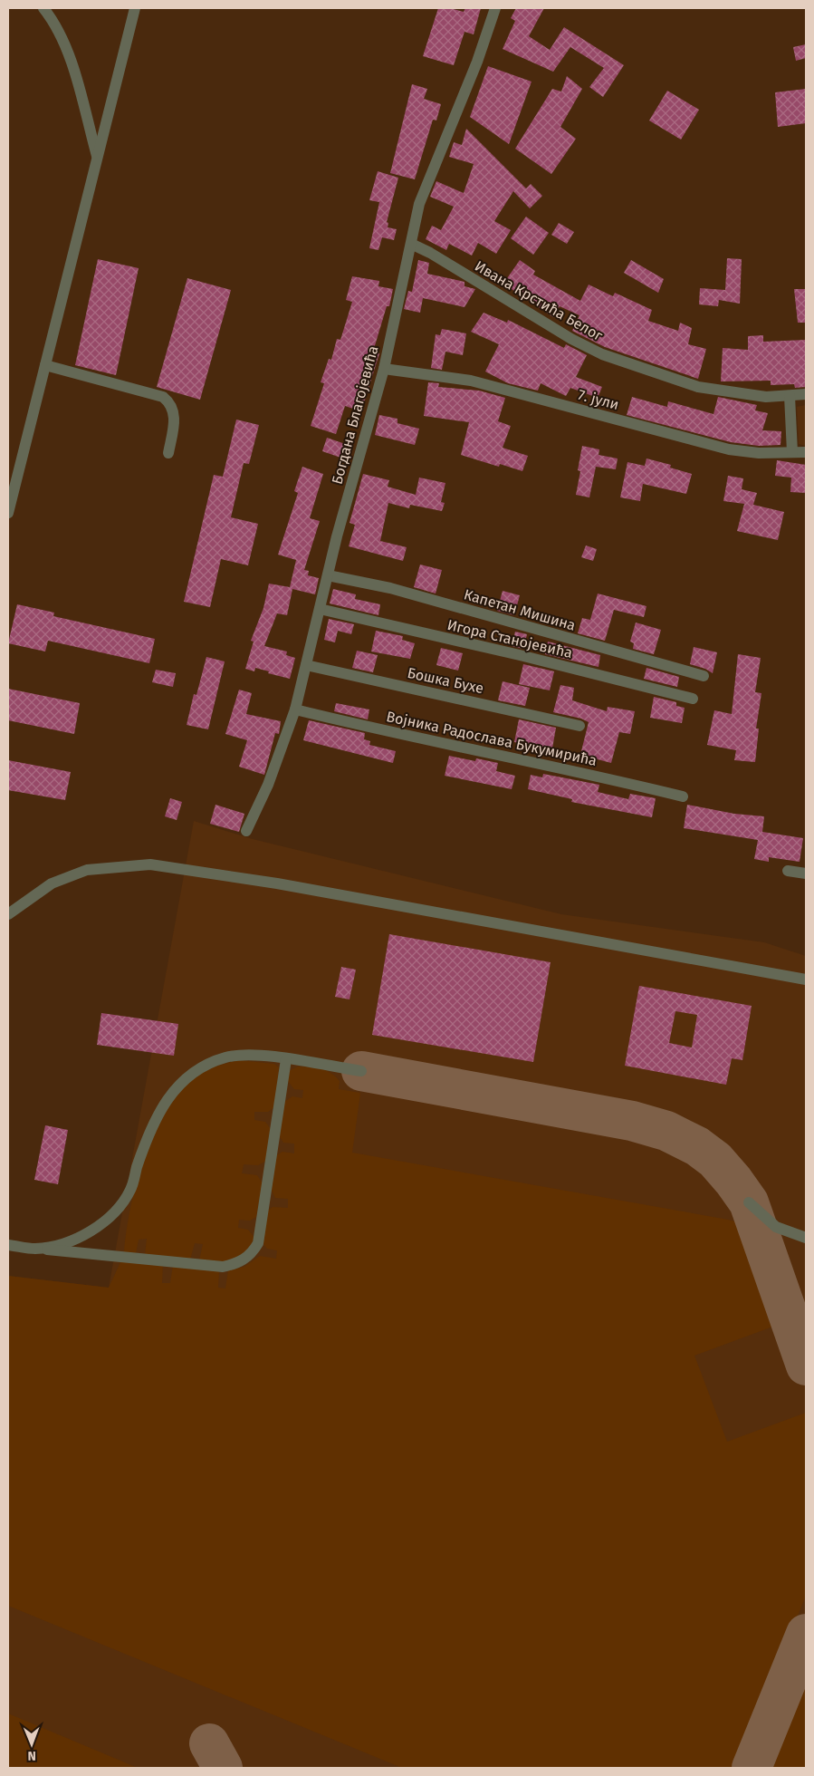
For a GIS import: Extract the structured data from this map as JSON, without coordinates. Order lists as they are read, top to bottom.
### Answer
{
  "streets": {
    "street": [
      "Ивана Крстића Белог",
      "7. јули",
      "Богдана Благојевића",
      "Капетан Мишина",
      "Игора Станојевића",
      "Бошка Бухе",
      "Војника Радослава Букумирића"
    ]
  },
  "crossings": [
    ["Ивана Крстића Белог", "Богдана Благојевића"],
    ["7. јули", "Богдана Благојевића"],
    ["Богдана Благојевића", "Капетан Мишина"],
    ["Богдана Благојевића", "Игора Станојевића"],
    ["Богдана Благојевића", "Бошка Бухе"],
    ["Богдана Благојевића", "Војника Радослава Букумирића"]
  ],
  "north": "bottom"
}
